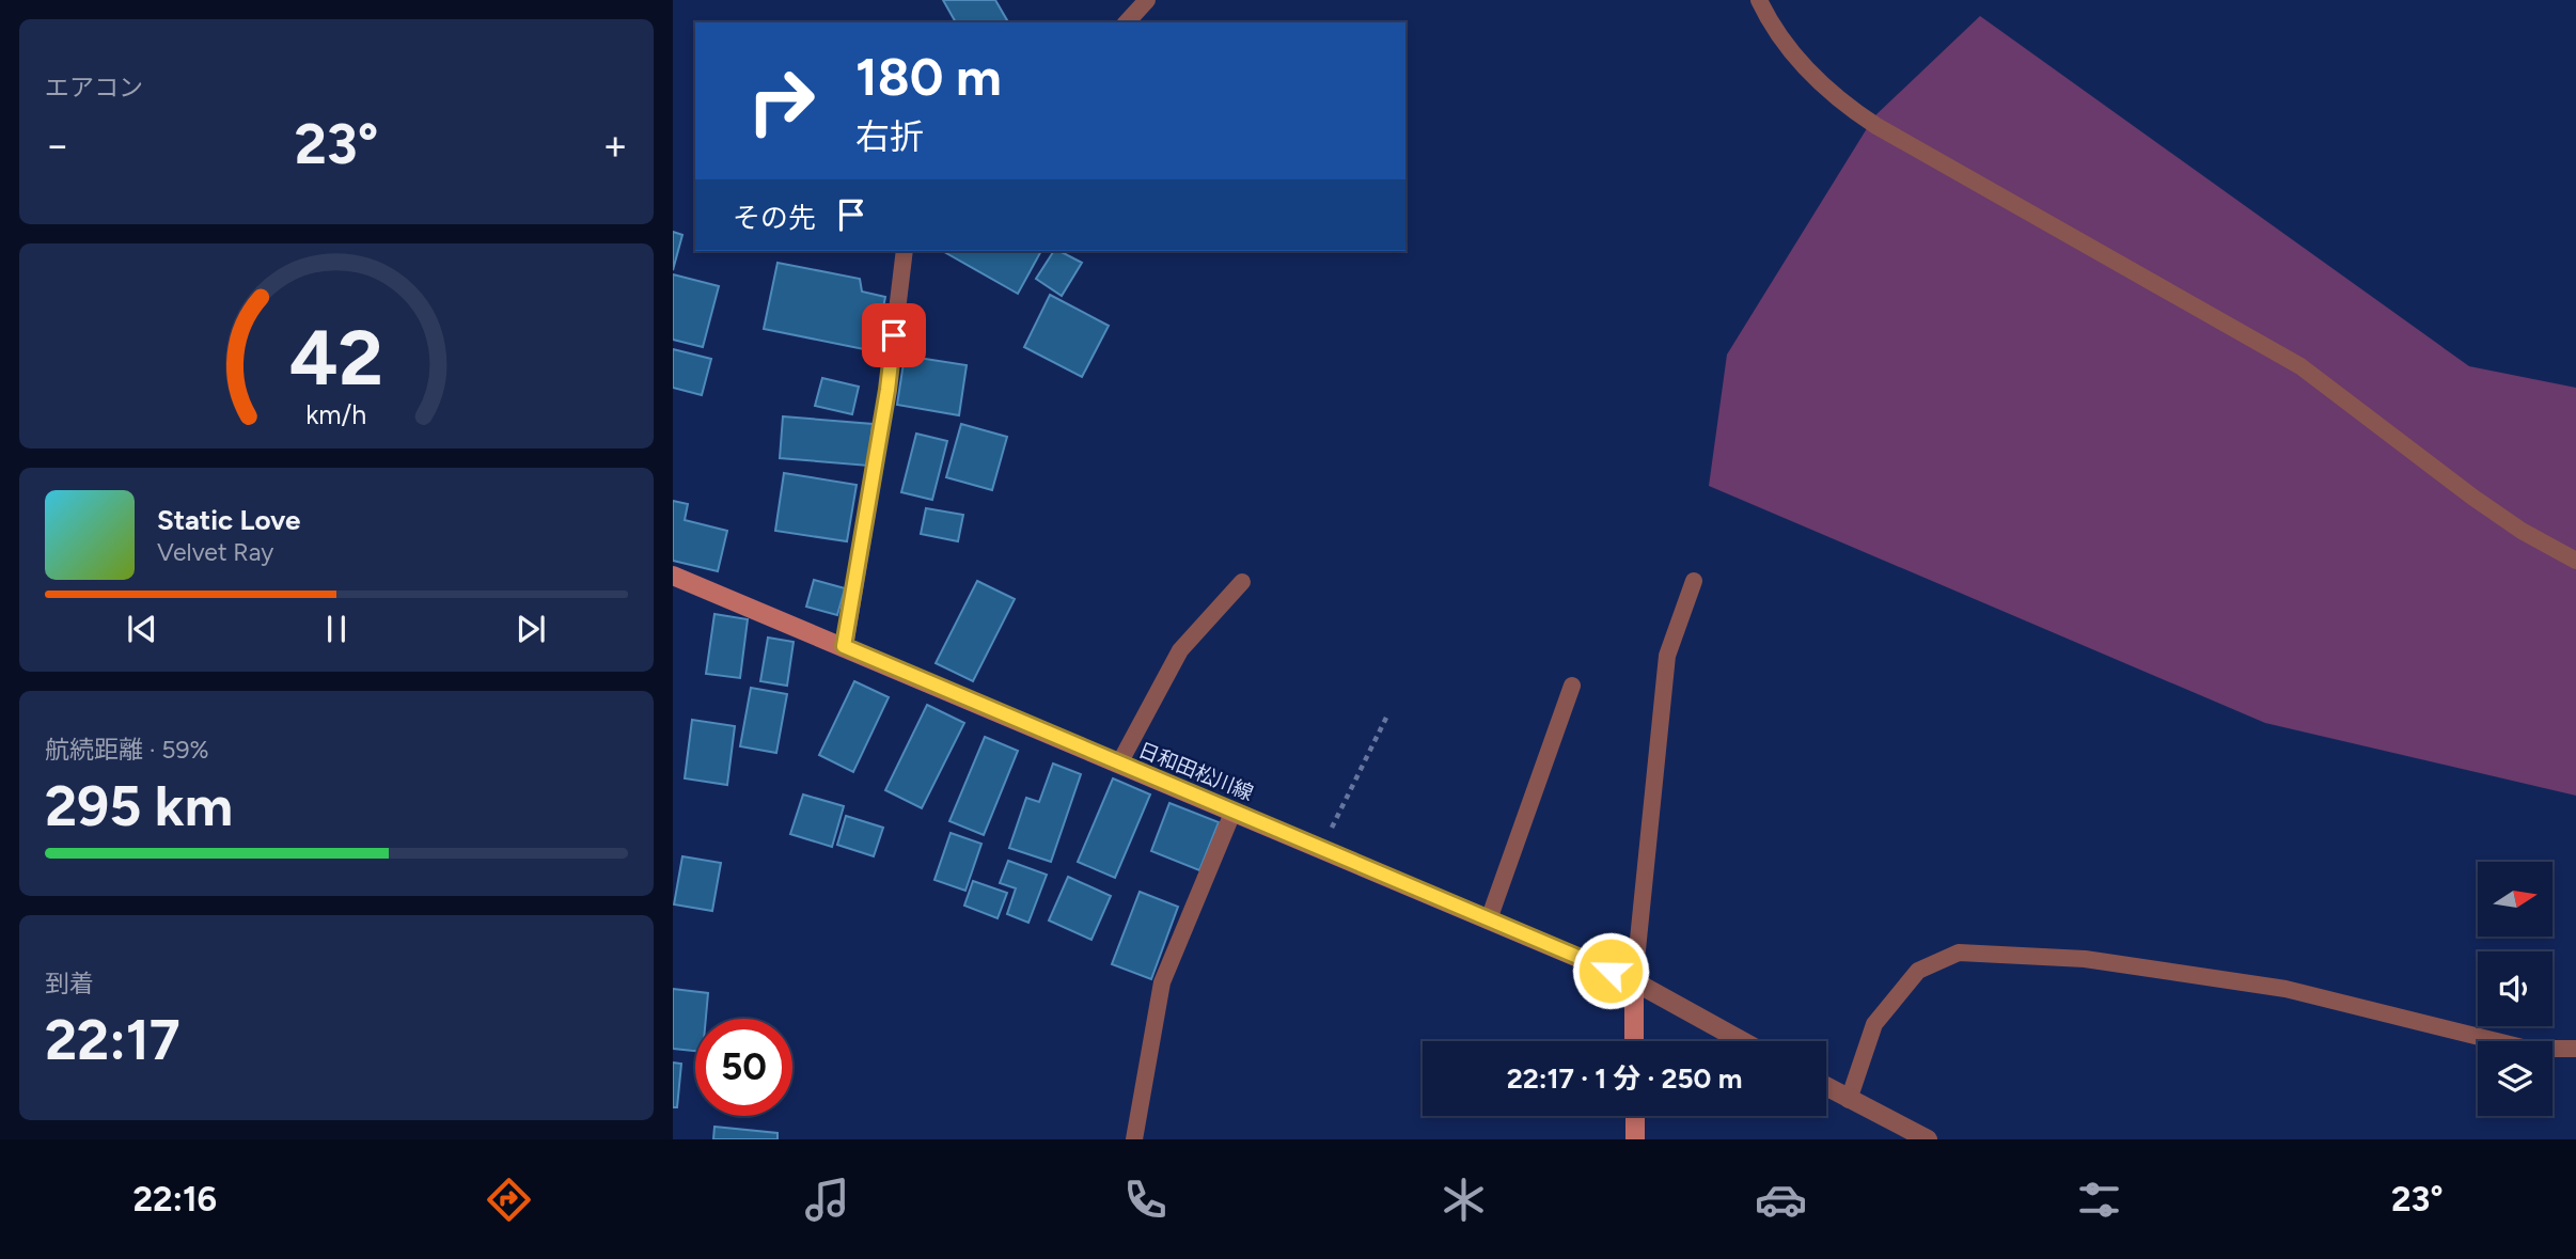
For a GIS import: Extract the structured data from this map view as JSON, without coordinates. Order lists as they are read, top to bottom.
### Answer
{
  "streets": {
    "main road": ["日和田松川線"]
  },
  "north": "right",
  "page": {
    "tile": [
      "エアコン",
      ["航続距離 · 59%", "295 km"],
      ["到着", "22:17"]
    ],
    "turn": ["180 m", "右折"],
    "heat": ["−", "23°", "+"],
    "then": "その先",
    "song": ["Static Love", "Velvet Ray"],
    "limit": "50",
    "trip": "22:17 · 1 分 · 250 m",
    "tabs": ["22:16", "23°"],
    "gauge": ["42", "km/h"]
  }
}
